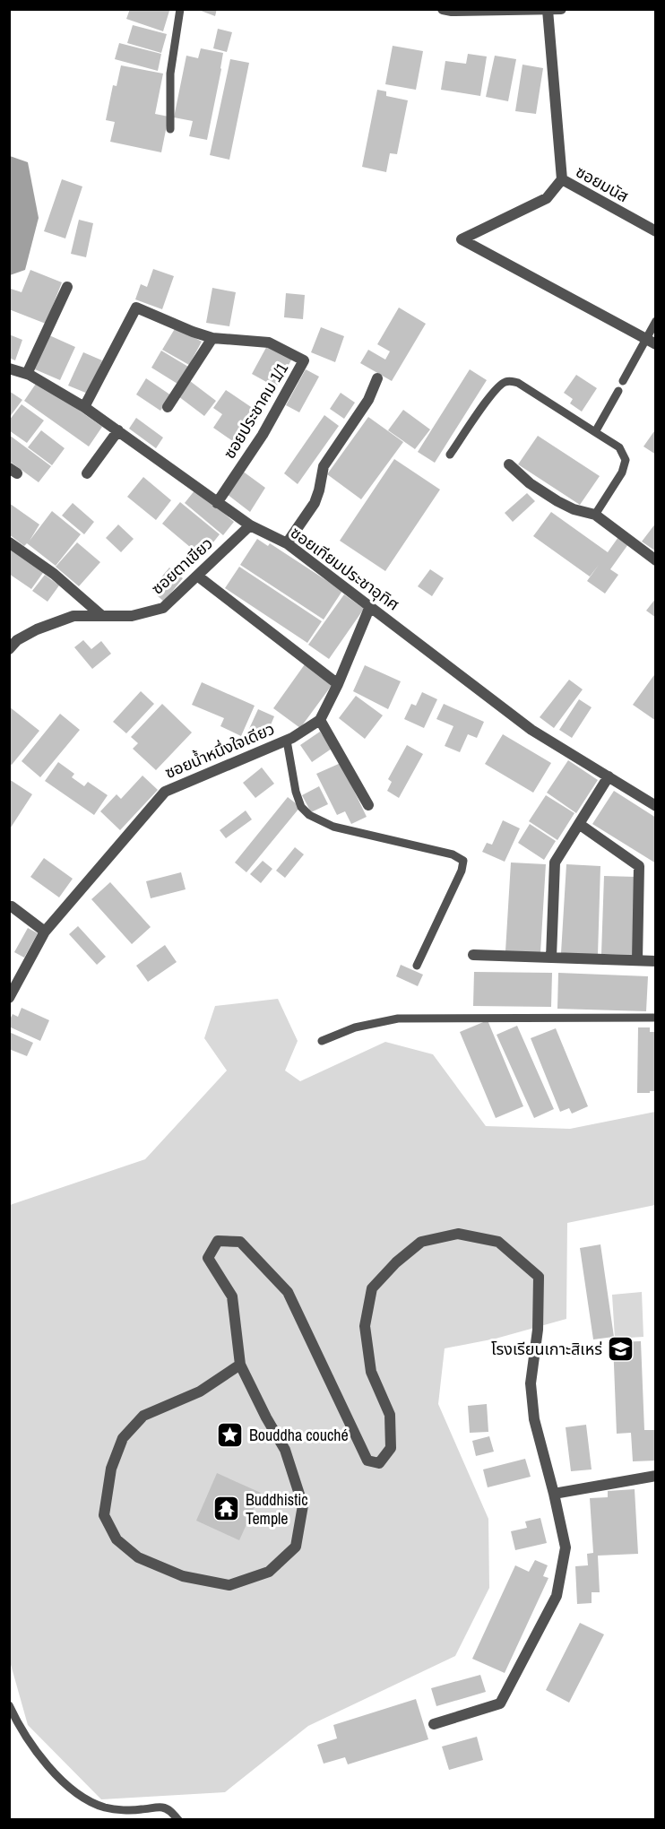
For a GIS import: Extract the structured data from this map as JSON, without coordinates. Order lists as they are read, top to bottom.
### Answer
{
  "streets": {
    "street": [
      "ซอยมนัส",
      "ซอยประชาคม 1/1",
      "ซอยตาเขียว",
      "ซอยเทียมประชาอุทิศ",
      "ซอยน้ำหนึ่งใจเดียว"
    ]
  },
  "crossings": [
    ["ซอยประชาคม 1/1", "ซอยเทียมประชาอุทิศ"],
    ["ซอยตาเขียว", "ซอยเทียมประชาอุทิศ"]
  ],
  "places": {
    "school or university": ["โรงเรียนเกาะสิเหร่"],
    "place": ["Bouddha couché"],
    "temple": ["Buddhistic Temple"]
  }
}
